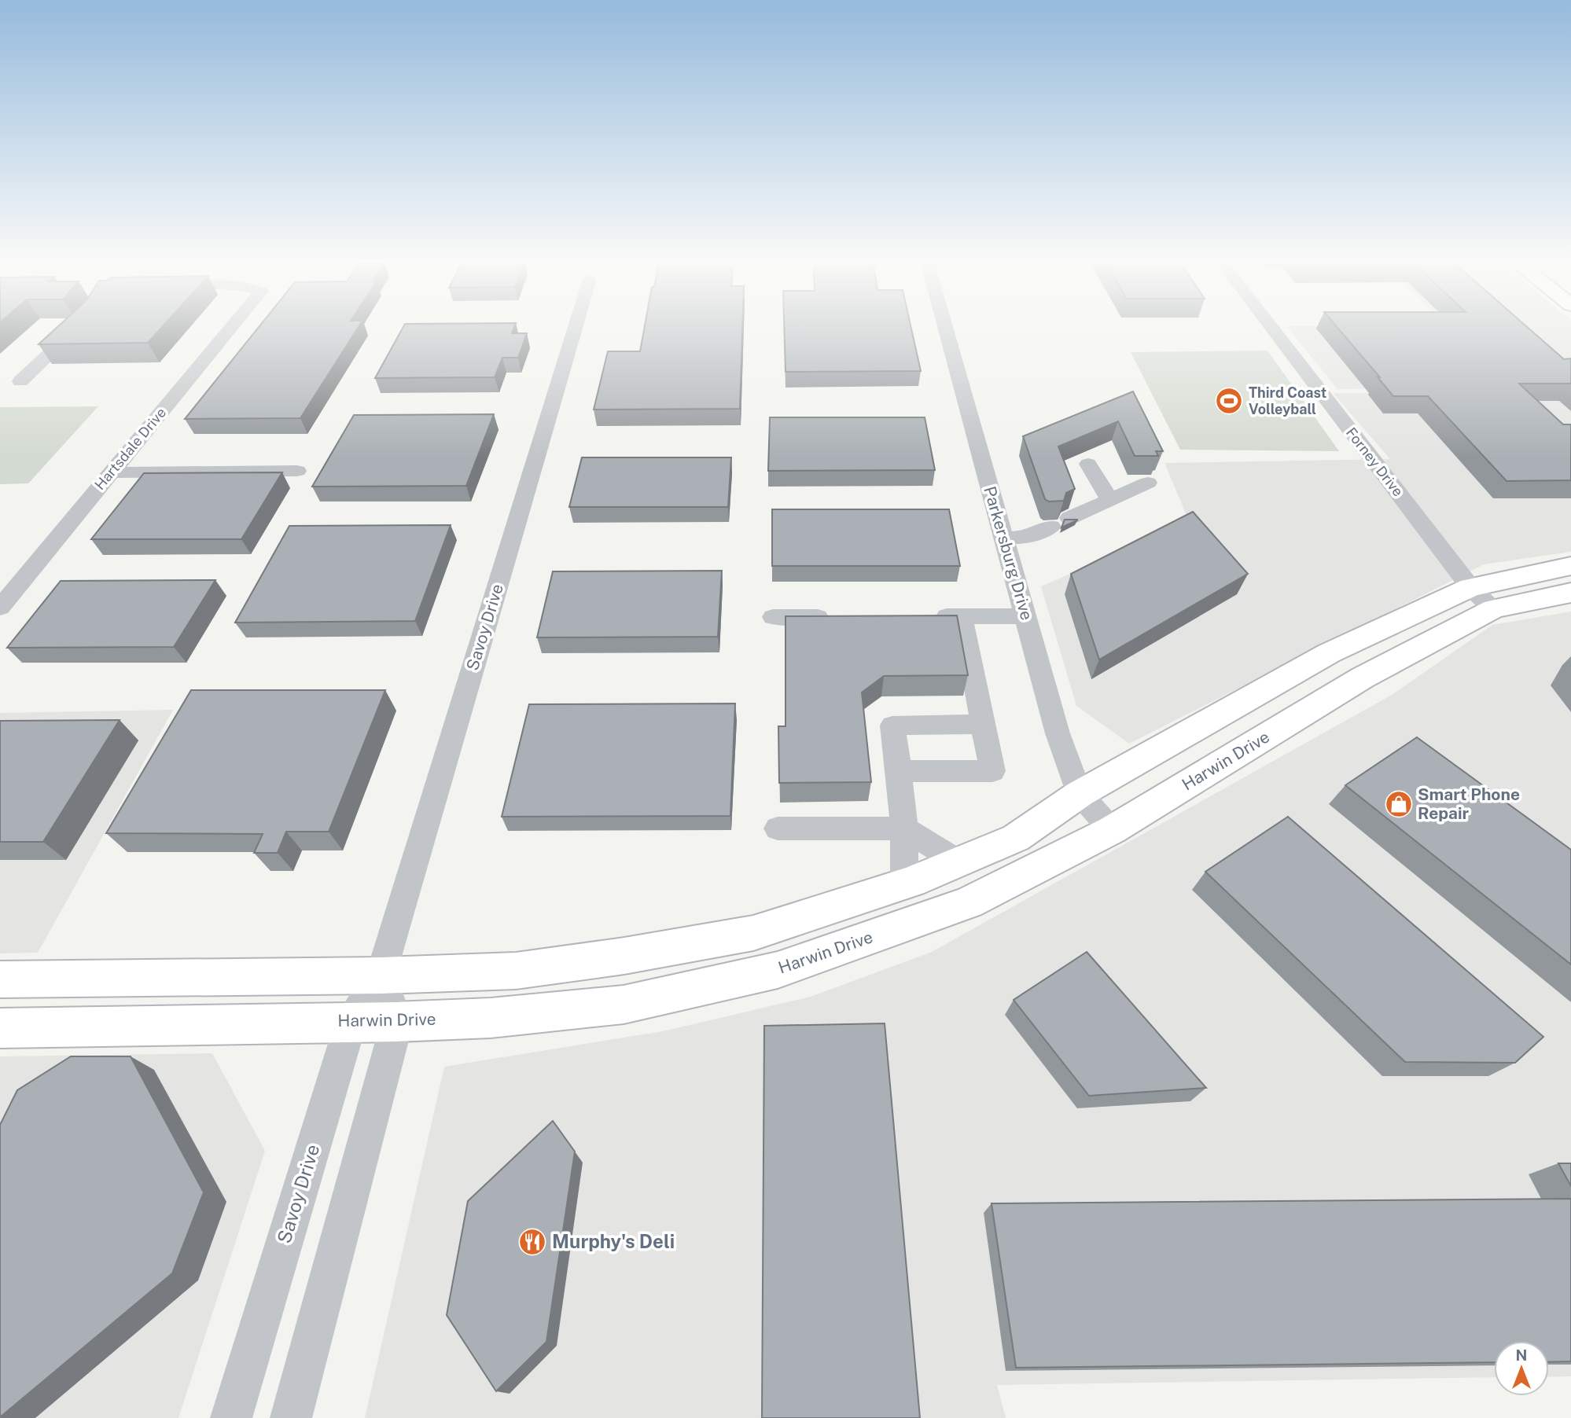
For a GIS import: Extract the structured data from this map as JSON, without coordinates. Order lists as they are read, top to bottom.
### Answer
{
  "streets": {
    "main road": ["Harwin Drive"],
    "street": [
      "Hartsdale Drive",
      "Forney Drive",
      "Parkersburg Drive",
      "Savoy Drive"
    ]
  },
  "crossings": [
    ["Forney Drive", "Harwin Drive"],
    ["Parkersburg Drive", "Harwin Drive"],
    ["Savoy Drive", "Harwin Drive"]
  ],
  "places": {
    "sports": ["Third Coast Volleyball"],
    "shop": ["Smart Phone Repair"],
    "restaurant": ["Murphy's Deli"]
  },
  "north": "top"
}
